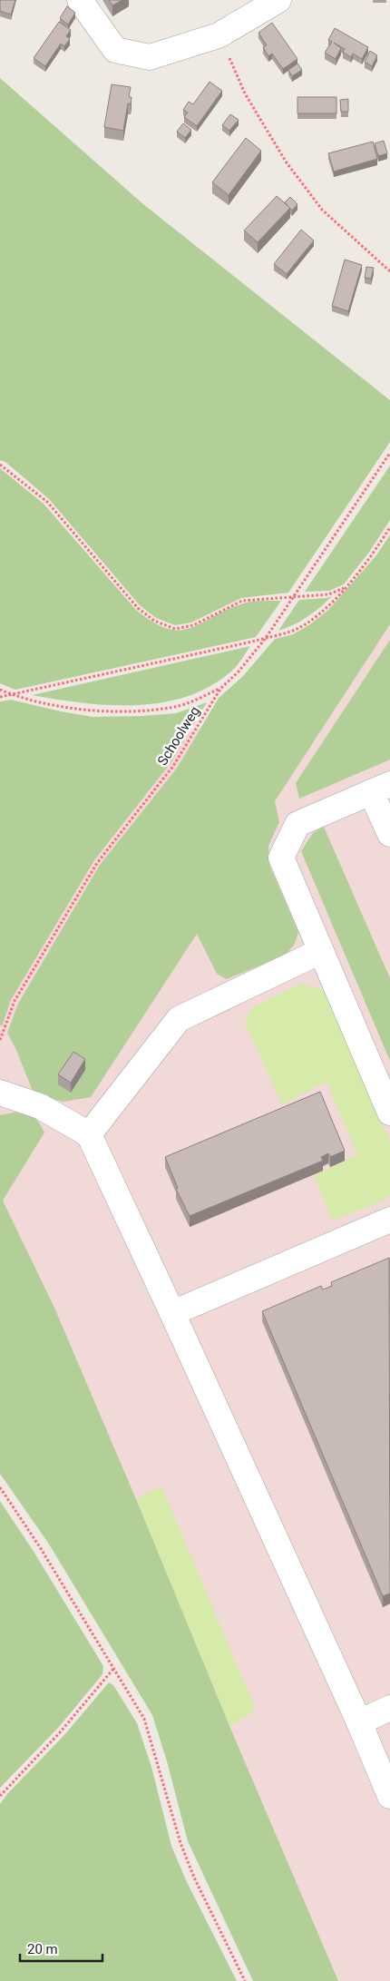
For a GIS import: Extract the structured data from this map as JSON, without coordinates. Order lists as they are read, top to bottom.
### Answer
{
  "streets": {
    "path": ["Schoolweg"]
  },
  "scale_bar": "20 m"
}
